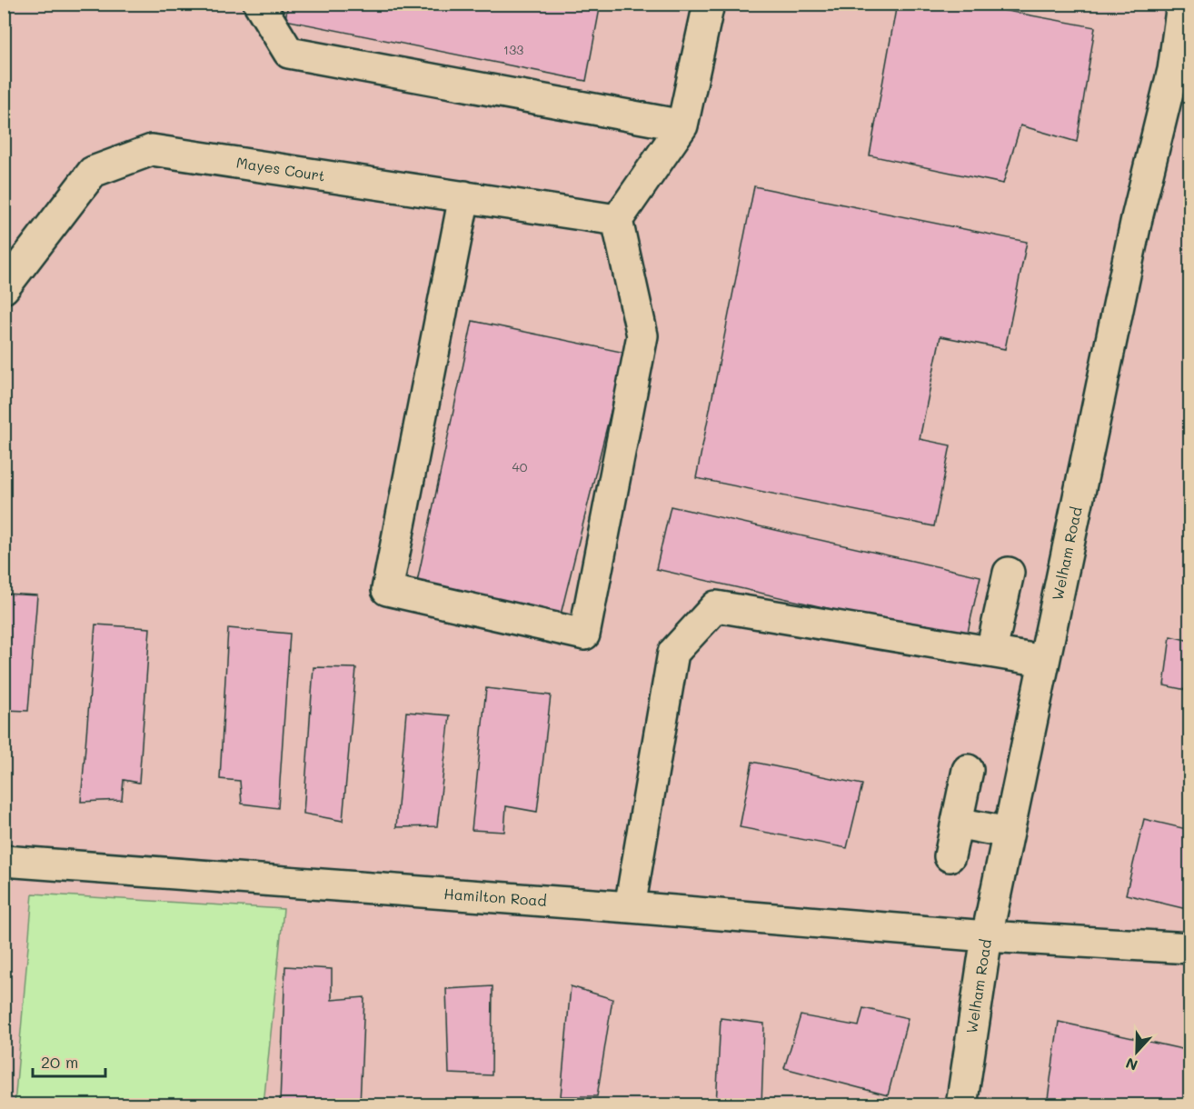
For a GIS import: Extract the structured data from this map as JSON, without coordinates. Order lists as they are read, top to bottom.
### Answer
{
  "streets": {
    "street": ["Mayes Court", "Welham Road", "Hamilton Road"]
  },
  "crossings": [
    ["Welham Road", "Hamilton Road"]
  ],
  "house_numbers": ["133", "40"],
  "scale_bar": "20 m",
  "north": "bottom"
}
